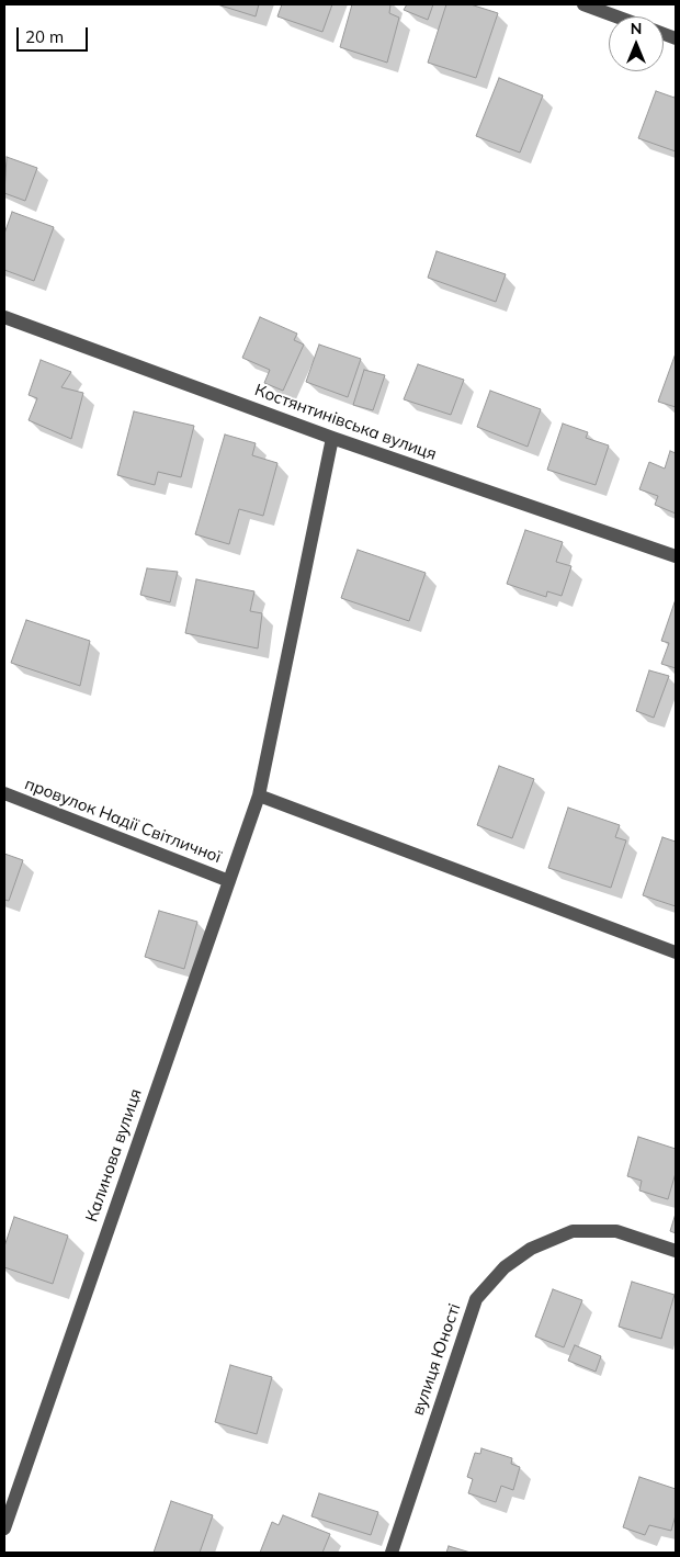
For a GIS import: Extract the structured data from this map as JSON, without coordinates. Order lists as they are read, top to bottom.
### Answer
{
  "streets": {
    "street": [
      "Костянтинівська вулиця",
      "провулок Надії Світличної",
      "Калинова вулиця",
      "вулиця Юності"
    ]
  },
  "crossings": [
    ["Костянтинівська вулиця", "Калинова вулиця"],
    ["провулок Надії Світличної", "Калинова вулиця"]
  ],
  "scale_bar": "20 m",
  "north": "top"
}
